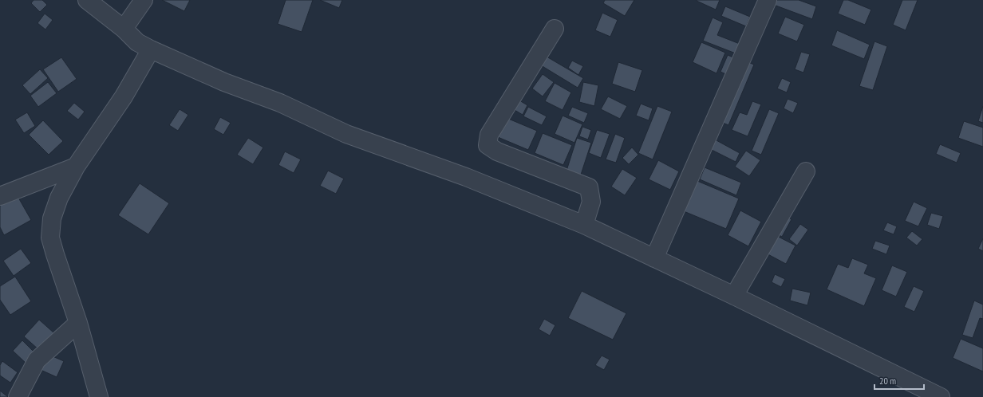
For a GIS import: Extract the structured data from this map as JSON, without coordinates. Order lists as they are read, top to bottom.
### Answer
{
  "scale_bar": "20 m"
}
